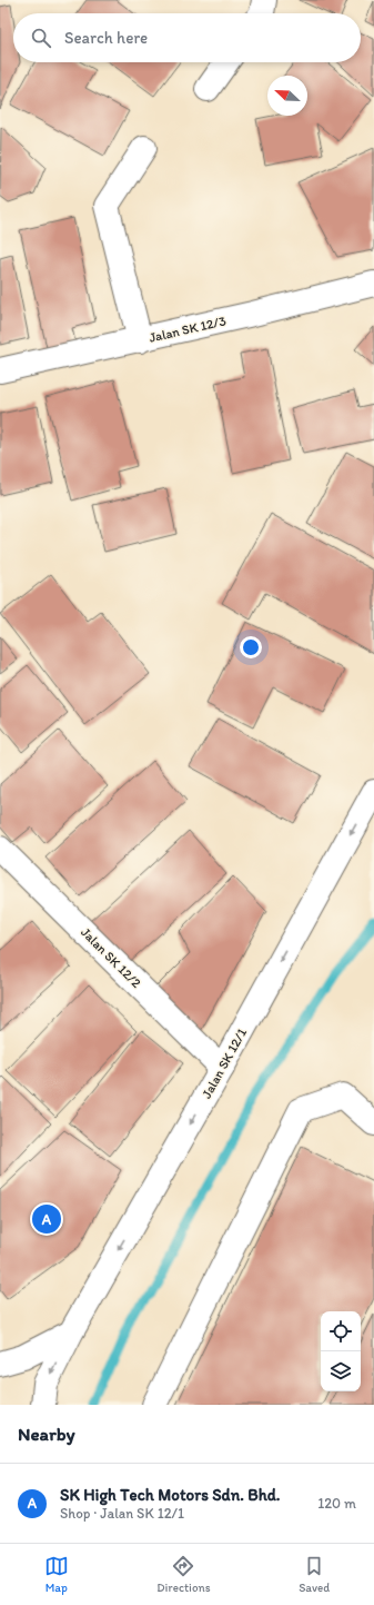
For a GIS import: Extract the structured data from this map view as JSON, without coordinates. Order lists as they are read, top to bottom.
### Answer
{
  "streets": {
    "main road": ["Jalan SK 12/3", "Jalan SK 12/2", "Jalan SK 12/1"]
  },
  "crossings": [
    ["Jalan SK 12/2", "Jalan SK 12/1"]
  ],
  "one_way": ["Jalan SK 12/1"],
  "north": "top left",
  "page": {
    "search": "Search here",
    "pins": "A",
    "heading": "Nearby",
    "list": [
      {
        "mark": "A",
        "name": "SK High Tech Motors Sdn. Bhd.",
        "note": "Shop · Jalan SK 12/1",
        "value": "120 m"
      }
    ],
    "nav": ["Map", "Directions", "Saved"]
  }
}
